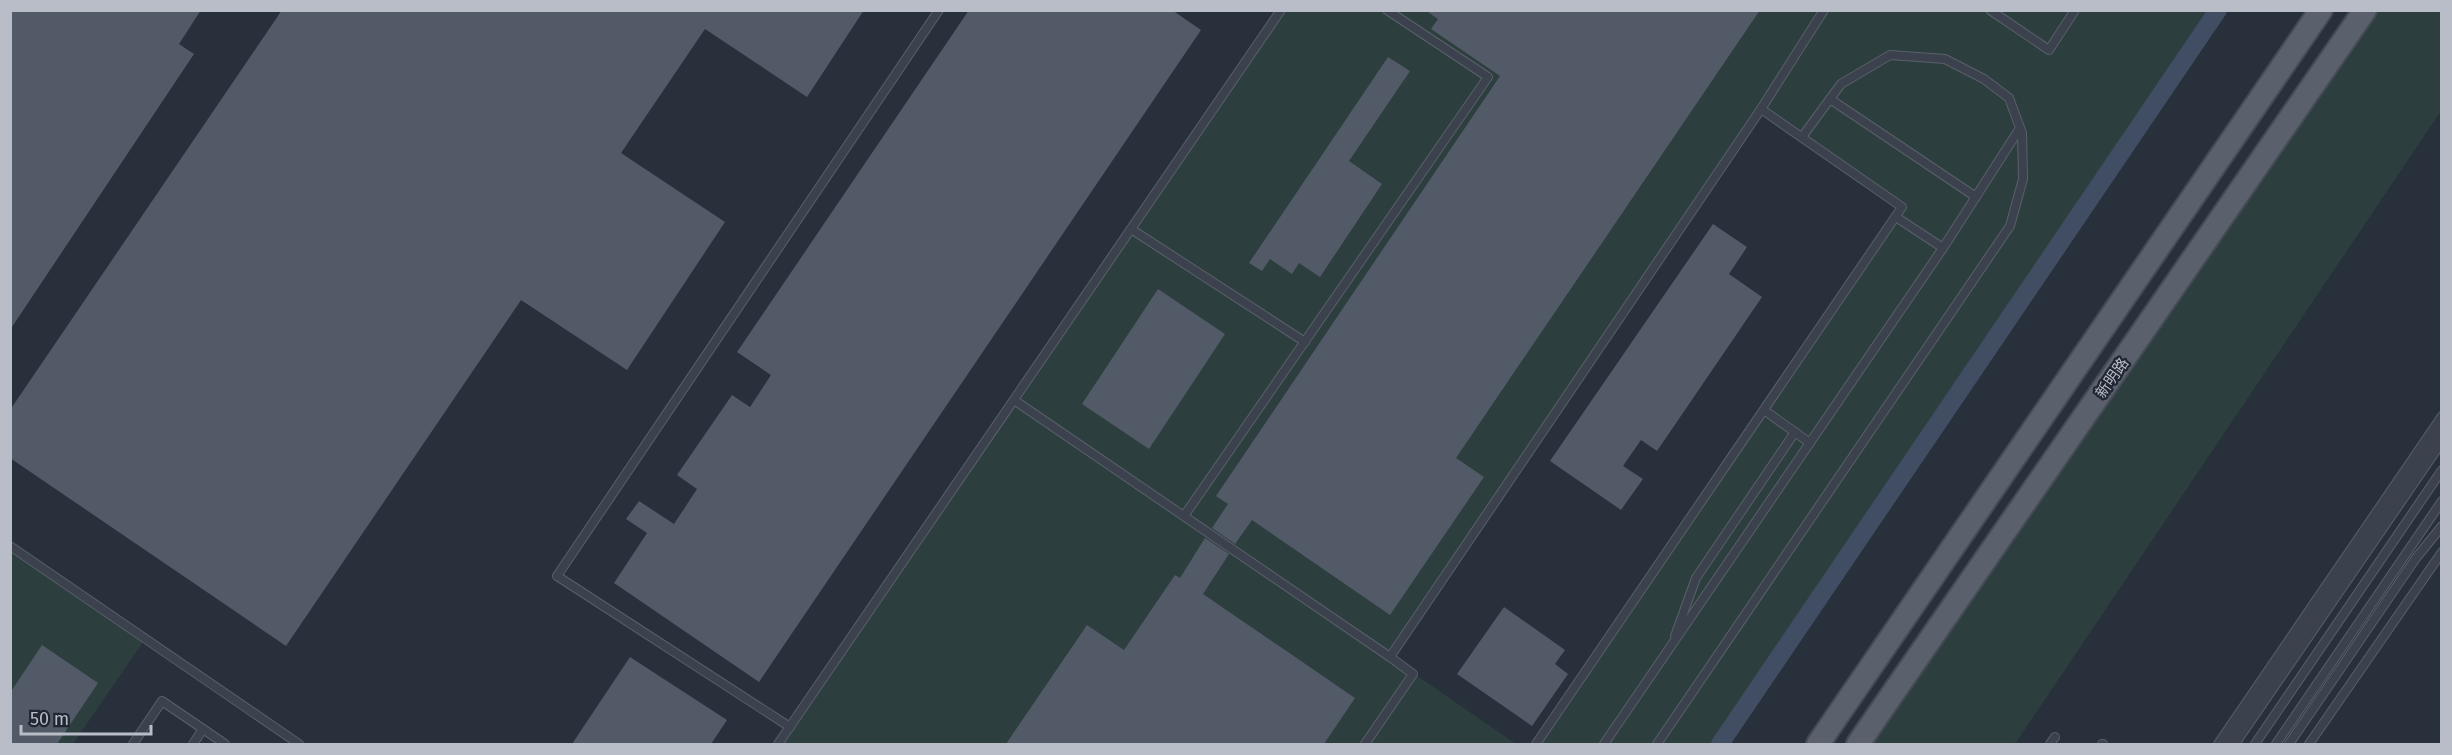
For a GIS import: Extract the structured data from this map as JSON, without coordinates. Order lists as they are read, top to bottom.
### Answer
{
  "streets": {
    "main road": ["新明路"]
  },
  "scale_bar": "50 m"
}
